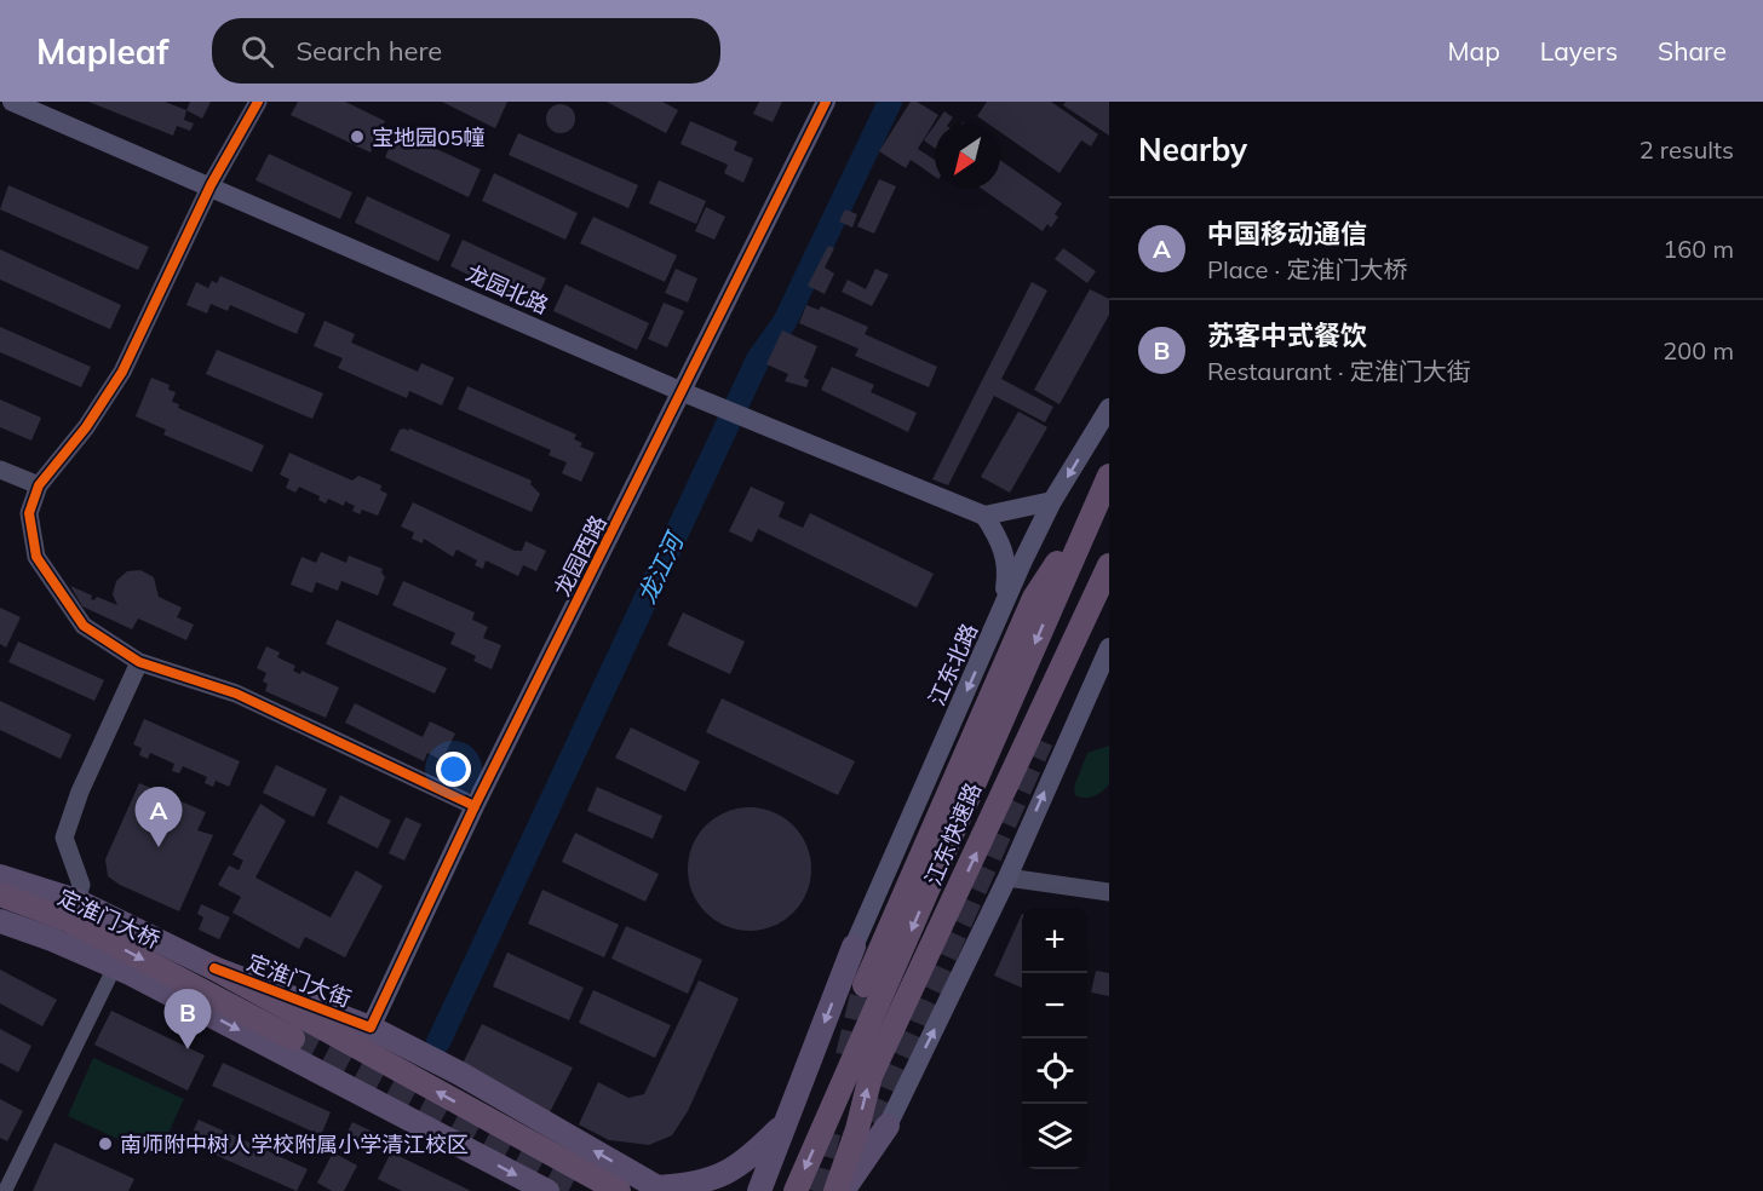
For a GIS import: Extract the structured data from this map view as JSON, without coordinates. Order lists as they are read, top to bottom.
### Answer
{
  "streets": {
    "highway": ["江东快速路"],
    "main road": [
      "龙园北路",
      "龙园西路",
      "江东北路",
      "定淮门大桥",
      "定淮门大街"
    ]
  },
  "crossings": [
    ["龙园北路", "龙园西路"],
    ["龙园西路", "定淮门大街"],
    ["定淮门大桥", "定淮门大街"]
  ],
  "water": ["龙江河"],
  "places": ["宝地园05幢", "南师附中树人学校附属小学清江校区"],
  "north": "bottom left",
  "page": {
    "header": "Mapleaf",
    "search": "Search here",
    "nav": ["Map", "Layers", "Share"],
    "heading": ["Nearby", "2 results"],
    "list": [
      {
        "mark": "A",
        "name": "中国移动通信",
        "note": "Place · 定淮门大桥",
        "value": "160 m"
      },
      {
        "mark": "B",
        "name": "苏客中式餐饮",
        "note": "Restaurant · 定淮门大街",
        "value": "200 m"
      }
    ],
    "pins": ["A", "B"],
    "map_buttons": ["+", "−"]
  }
}
